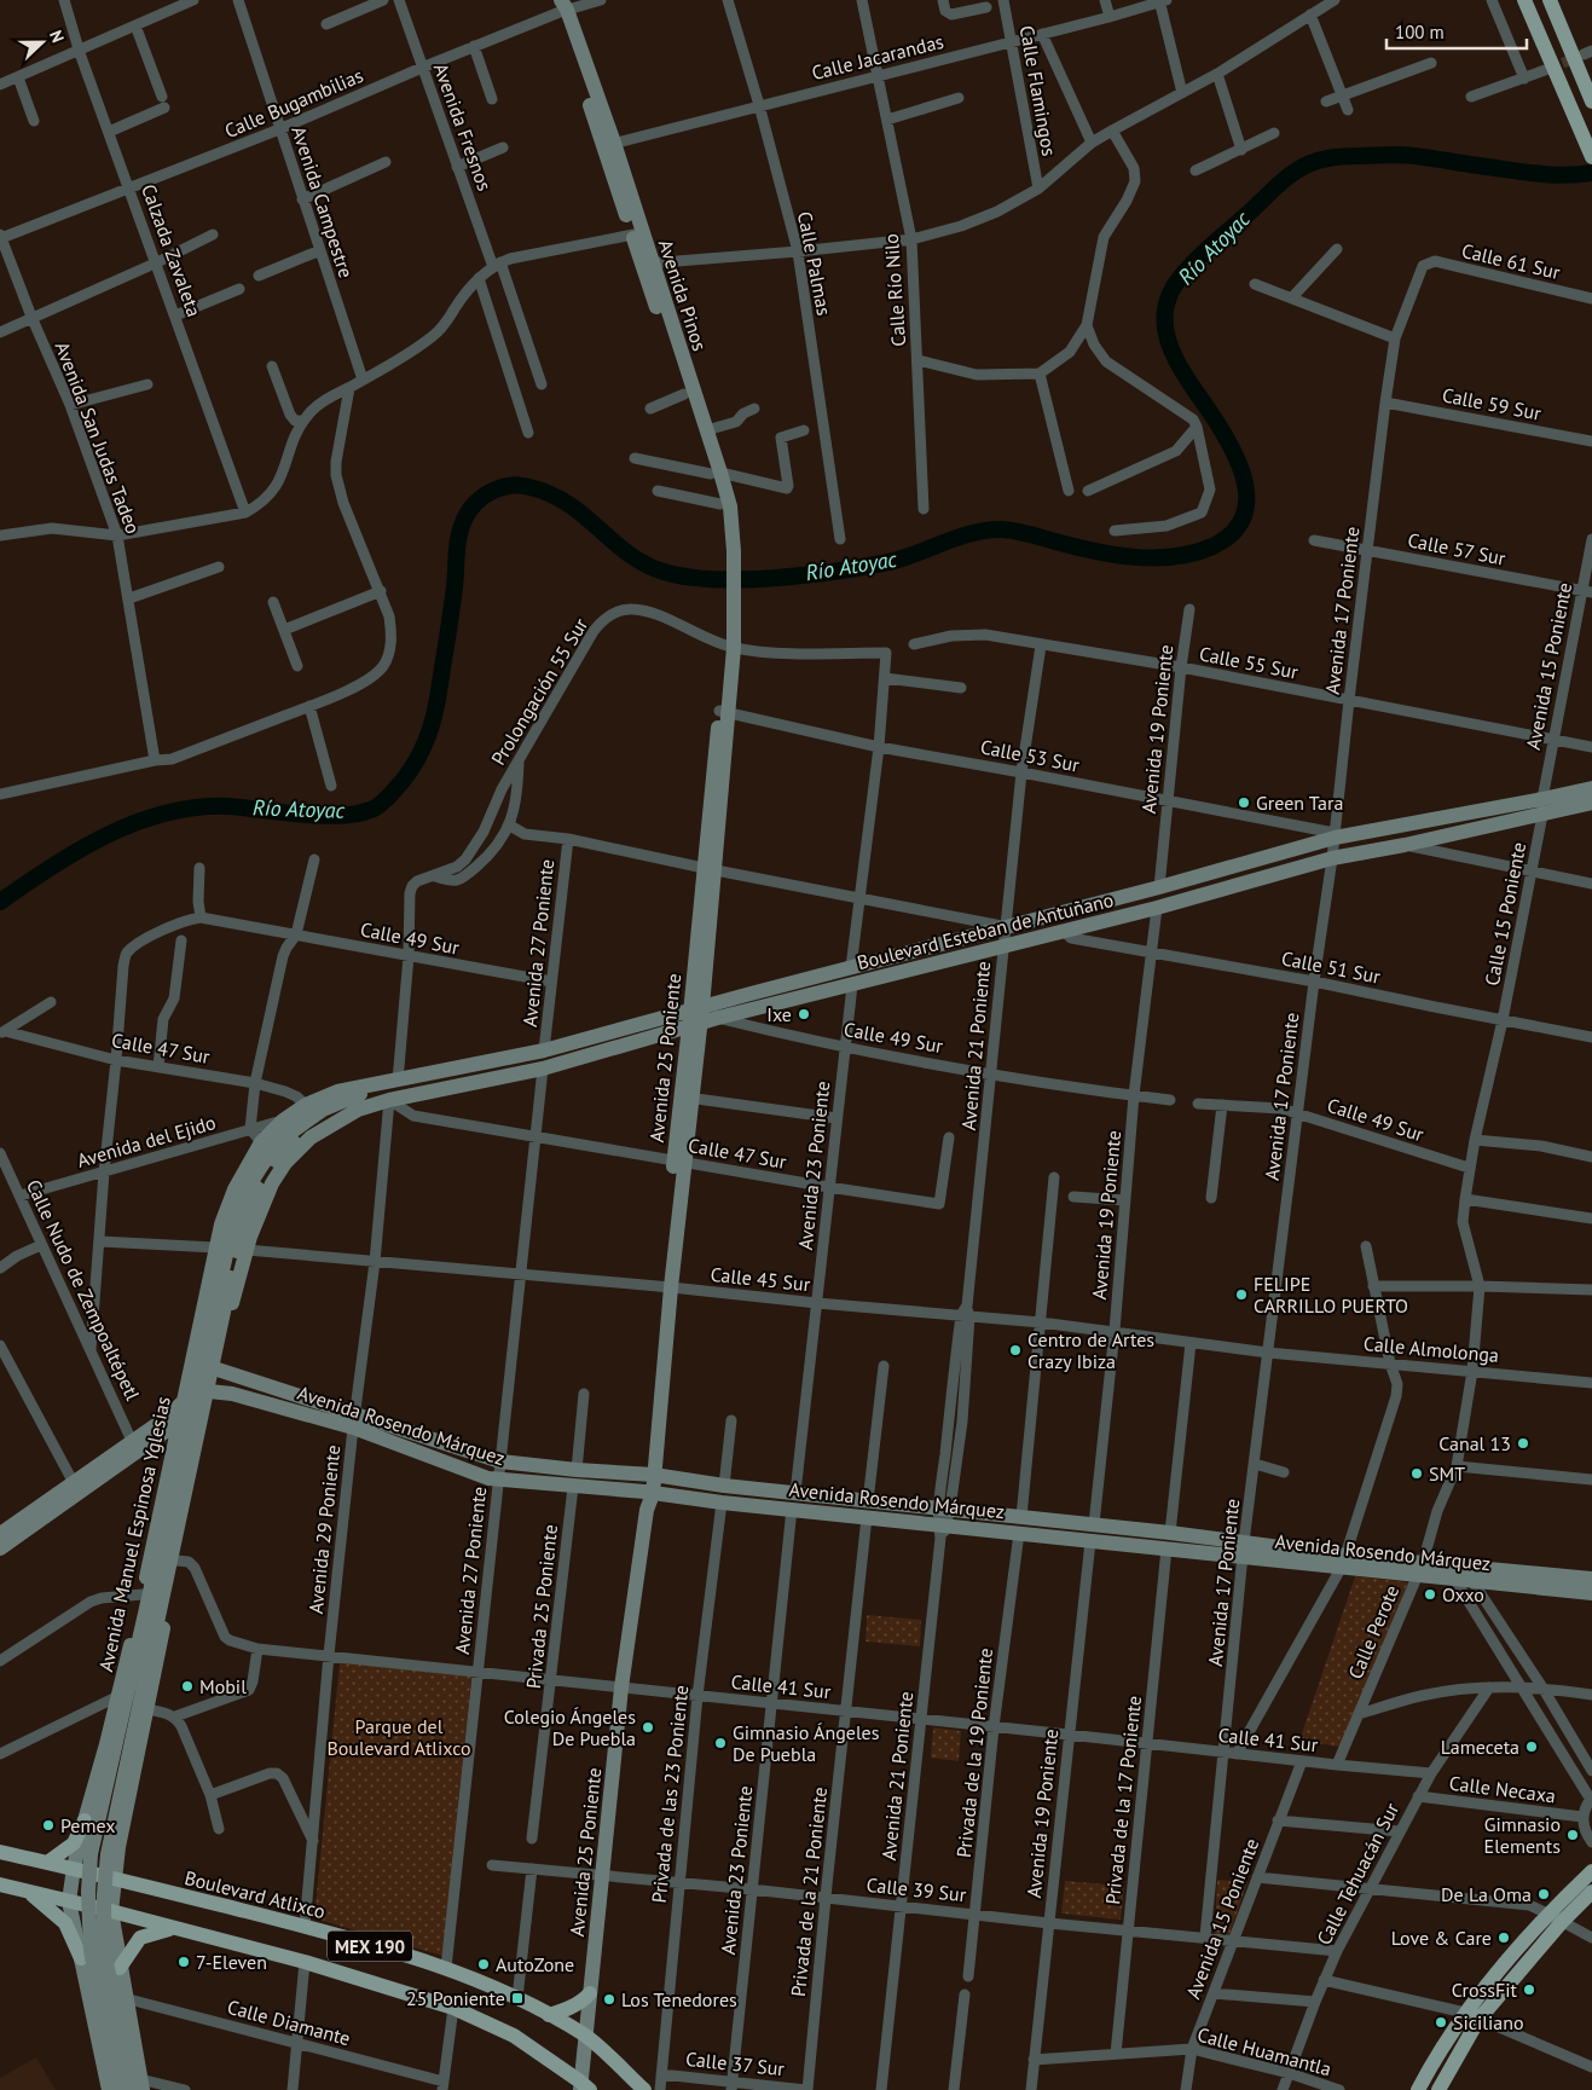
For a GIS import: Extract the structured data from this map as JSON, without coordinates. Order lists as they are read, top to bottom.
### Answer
{
  "streets": {
    "main road": [
      "Avenida Pinos",
      "Boulevard Esteban de Antuñano",
      "Avenida 25 Poniente",
      "Avenida Rosendo Márquez",
      "Avenida Manuel Espinosa Yglesias",
      "Boulevard Atlixco",
      "MEX 190"
    ],
    "street": [
      "Calle Jacarandas",
      "Calle Flamingos",
      "Calle Bugambilias",
      "Avenida Fresnos",
      "Avenida Campestre",
      "Calzada Zavaleta",
      "Calle 61 Sur",
      "Calle Palmas",
      "Calle Río Nilo",
      "Calle 59 Sur",
      "Avenida San Judas Tadeo",
      "Calle 57 Sur",
      "Avenida 17 Poniente",
      "Calle 55 Sur",
      "Avenida 15 Poniente",
      "Prolongación 55 Sur",
      "Avenida 19 Poniente",
      "Calle 53 Sur",
      "Calle 15 Poniente",
      "Calle 49 Sur",
      "Avenida 27 Poniente",
      "Calle 51 Sur",
      "Avenida 21 Poniente",
      "Calle 47 Sur",
      "Avenida del Ejido",
      "Avenida 23 Poniente",
      "Calle 45 Sur",
      "Calle Nudo de Zempoaltépetl",
      "Calle Almolonga",
      "Avenida 29 Poniente",
      "Privada 25 Poniente",
      "Calle Perote",
      "Calle 41 Sur",
      "Privada de la 19 Poniente",
      "Calle Necaxa",
      "Privada de las 23 Poniente",
      "Privada de la 17 Poniente",
      "Calle Tehuacán Sur",
      "Calle 39 Sur",
      "Privada de la 21 Poniente",
      "Calle Diamante",
      "Calle Huamantla",
      "Calle 37 Sur"
    ]
  },
  "crossings": [
    ["Calle Jacarandas", "Calle Flamingos"],
    ["Calle Jacarandas", "Calle Palmas"],
    ["Calle Jacarandas", "Calle Río Nilo"],
    ["Calle Jacarandas", "Avenida Pinos"],
    ["Calle Bugambilias", "Avenida Fresnos"],
    ["Calle Bugambilias", "Avenida Campestre"],
    ["Calle Bugambilias", "Calzada Zavaleta"],
    ["Calle Bugambilias", "Avenida Pinos"],
    ["Calle Bugambilias", "Avenida San Judas Tadeo"],
    ["Calle 61 Sur", "Avenida 17 Poniente"],
    ["Avenida Pinos", "Avenida 25 Poniente"],
    ["Calle 59 Sur", "Avenida 17 Poniente"],
    ["Calle 57 Sur", "Avenida 17 Poniente"],
    ["Calle 57 Sur", "Avenida 15 Poniente"],
    ["Avenida 17 Poniente", "Calle 55 Sur"],
    ["Avenida 17 Poniente", "Calle 53 Sur"],
    ["Avenida 17 Poniente", "Boulevard Esteban de Antuñano"],
    ["Avenida 17 Poniente", "Calle 49 Sur"],
    ["Avenida 17 Poniente", "Calle 51 Sur"],
    ["Avenida 17 Poniente", "Calle 45 Sur"],
    ["Avenida 17 Poniente", "Calle Almolonga"],
    ["Avenida 17 Poniente", "Avenida Rosendo Márquez"],
    ["Avenida 17 Poniente", "Calle 41 Sur"],
    ["Avenida 17 Poniente", "Calle 39 Sur"],
    ["Calle 55 Sur", "Avenida 15 Poniente"],
    ["Calle 55 Sur", "Avenida 19 Poniente"],
    ["Calle 55 Sur", "Avenida 21 Poniente"],
    ["Avenida 15 Poniente", "Calle 15 Poniente"],
    ["Avenida 15 Poniente", "Boulevard Esteban de Antuñano"],
    ["Avenida 15 Poniente", "Calle 41 Sur"],
    ["Avenida 15 Poniente", "Calle 39 Sur"],
    ["Avenida 15 Poniente", "Calle Huamantla"],
    ["Prolongación 55 Sur", "Calle 49 Sur"],
    ["Prolongación 55 Sur", "Avenida 25 Poniente"],
    ["Avenida 19 Poniente", "Calle 53 Sur"],
    ["Avenida 19 Poniente", "Boulevard Esteban de Antuñano"],
    ["Avenida 19 Poniente", "Calle 49 Sur"],
    ["Avenida 19 Poniente", "Calle 51 Sur"],
    ["Avenida 19 Poniente", "Calle 45 Sur"],
    ["Avenida 19 Poniente", "Avenida Rosendo Márquez"],
    ["Avenida 19 Poniente", "Calle 41 Sur"],
    ["Avenida 19 Poniente", "Calle 39 Sur"],
    ["Avenida 19 Poniente", "Calle Huamantla"],
    ["Calle 53 Sur", "Boulevard Esteban de Antuñano"],
    ["Calle 53 Sur", "Avenida 21 Poniente"],
    ["Calle 53 Sur", "Avenida 25 Poniente"],
    ["Calle 15 Poniente", "Boulevard Esteban de Antuñano"],
    ["Calle 15 Poniente", "Calle 51 Sur"],
    ["Boulevard Esteban de Antuñano", "Calle 49 Sur"],
    ["Boulevard Esteban de Antuñano", "Avenida 27 Poniente"],
    ["Boulevard Esteban de Antuñano", "Calle 51 Sur"],
    ["Boulevard Esteban de Antuñano", "Avenida 21 Poniente"],
    ["Boulevard Esteban de Antuñano", "Calle 47 Sur"],
    ["Boulevard Esteban de Antuñano", "Avenida 25 Poniente"],
    ["Boulevard Esteban de Antuñano", "Avenida 23 Poniente"],
    ["Boulevard Esteban de Antuñano", "Avenida 29 Poniente"],
    ["Boulevard Esteban de Antuñano", "Avenida Manuel Espinosa Yglesias"],
    ["Calle 49 Sur", "Avenida 27 Poniente"],
    ["Calle 49 Sur", "Avenida 21 Poniente"],
    ["Calle 49 Sur", "Avenida 23 Poniente"],
    ["Calle 49 Sur", "Calle Perote"],
    ["Avenida 27 Poniente", "Calle 47 Sur"],
    ["Avenida 27 Poniente", "Calle 45 Sur"],
    ["Avenida 27 Poniente", "Avenida Rosendo Márquez"],
    ["Avenida 27 Poniente", "Calle 41 Sur"],
    ["Avenida 27 Poniente", "Boulevard Atlixco"],
    ["Avenida 21 Poniente", "Calle 45 Sur"],
    ["Avenida 21 Poniente", "Avenida Rosendo Márquez"],
    ["Avenida 21 Poniente", "Calle 41 Sur"],
    ["Avenida 21 Poniente", "Calle 39 Sur"],
    ["Calle 47 Sur", "Avenida 25 Poniente"],
    ["Calle 47 Sur", "Avenida 23 Poniente"],
    ["Calle 47 Sur", "Avenida 29 Poniente"],
    ["Calle 47 Sur", "Avenida Manuel Espinosa Yglesias"],
    ["Avenida 25 Poniente", "Calle 45 Sur"],
    ["Avenida 25 Poniente", "Avenida Rosendo Márquez"],
    ["Avenida 25 Poniente", "Calle 41 Sur"],
    ["Avenida 25 Poniente", "Calle 39 Sur"],
    ["Avenida 25 Poniente", "Boulevard Atlixco"],
    ["Avenida 25 Poniente", "MEX 190"],
    ["Avenida del Ejido", "Calle Nudo de Zempoaltépetl"],
    ["Avenida del Ejido", "Avenida Manuel Espinosa Yglesias"],
    ["Avenida 23 Poniente", "Calle 45 Sur"],
    ["Avenida 23 Poniente", "Avenida Rosendo Márquez"],
    ["Avenida 23 Poniente", "Calle 41 Sur"],
    ["Avenida 23 Poniente", "Calle 39 Sur"],
    ["Avenida 23 Poniente", "Calle 37 Sur"],
    ["Calle 45 Sur", "Calle Almolonga"],
    ["Calle 45 Sur", "Avenida 29 Poniente"],
    ["Calle Almolonga", "Calle Perote"],
    ["Avenida Rosendo Márquez", "Avenida 29 Poniente"],
    ["Avenida Rosendo Márquez", "Privada 25 Poniente"],
    ["Avenida Rosendo Márquez", "Calle Perote"],
    ["Avenida Rosendo Márquez", "Privada de la 19 Poniente"],
    ["Avenida Rosendo Márquez", "Privada de las 23 Poniente"],
    ["Avenida Rosendo Márquez", "Privada de la 17 Poniente"],
    ["Avenida Rosendo Márquez", "Privada de la 21 Poniente"],
    ["Avenida 29 Poniente", "Calle 41 Sur"],
    ["Avenida 29 Poniente", "Boulevard Atlixco"],
    ["Avenida Manuel Espinosa Yglesias", "Boulevard Atlixco"],
    ["Avenida Manuel Espinosa Yglesias", "MEX 190"],
    ["Privada 25 Poniente", "Calle 41 Sur"],
    ["Calle Perote", "Calle 41 Sur"],
    ["Calle 41 Sur", "Privada de la 19 Poniente"],
    ["Calle 41 Sur", "Privada de las 23 Poniente"],
    ["Calle 41 Sur", "Privada de la 17 Poniente"],
    ["Calle 41 Sur", "Calle Tehuacán Sur"],
    ["Calle 41 Sur", "Privada de la 21 Poniente"],
    ["Privada de la 19 Poniente", "Calle 39 Sur"],
    ["Calle Necaxa", "Calle Tehuacán Sur"],
    ["Privada de las 23 Poniente", "Calle 39 Sur"],
    ["Privada de las 23 Poniente", "Calle 37 Sur"],
    ["Privada de la 17 Poniente", "Calle 39 Sur"],
    ["Privada de la 17 Poniente", "Calle Huamantla"],
    ["Calle Tehuacán Sur", "Calle 39 Sur"],
    ["Calle Tehuacán Sur", "Calle Huamantla"],
    ["Calle 39 Sur", "Privada de la 21 Poniente"],
    ["Privada de la 21 Poniente", "Calle 37 Sur"]
  ],
  "water": ["Río Atoyac"],
  "parks": ["Parque del Boulevard Atlixco"],
  "places": {
    "other": [
      "Green Tara",
      "Ixe",
      "FELIPE CARRILLO PUERTO",
      "Centro de Artes Crazy Ibiza",
      "Canal 13",
      "SMT",
      "Oxxo",
      "Mobil",
      "Colegio Ángeles De Puebla",
      "Gimnasio Ángeles De Puebla",
      "Lameceta",
      "Pemex",
      "Gimnasio Elements",
      "De La Oma",
      "Love & Care",
      "7-Eleven",
      "AutoZone",
      "CrossFit",
      "Los Tenedores",
      "Siciliano"
    ],
    "transit": ["25 Poniente"]
  },
  "scale_bar": "100 m",
  "north": "right"
}
